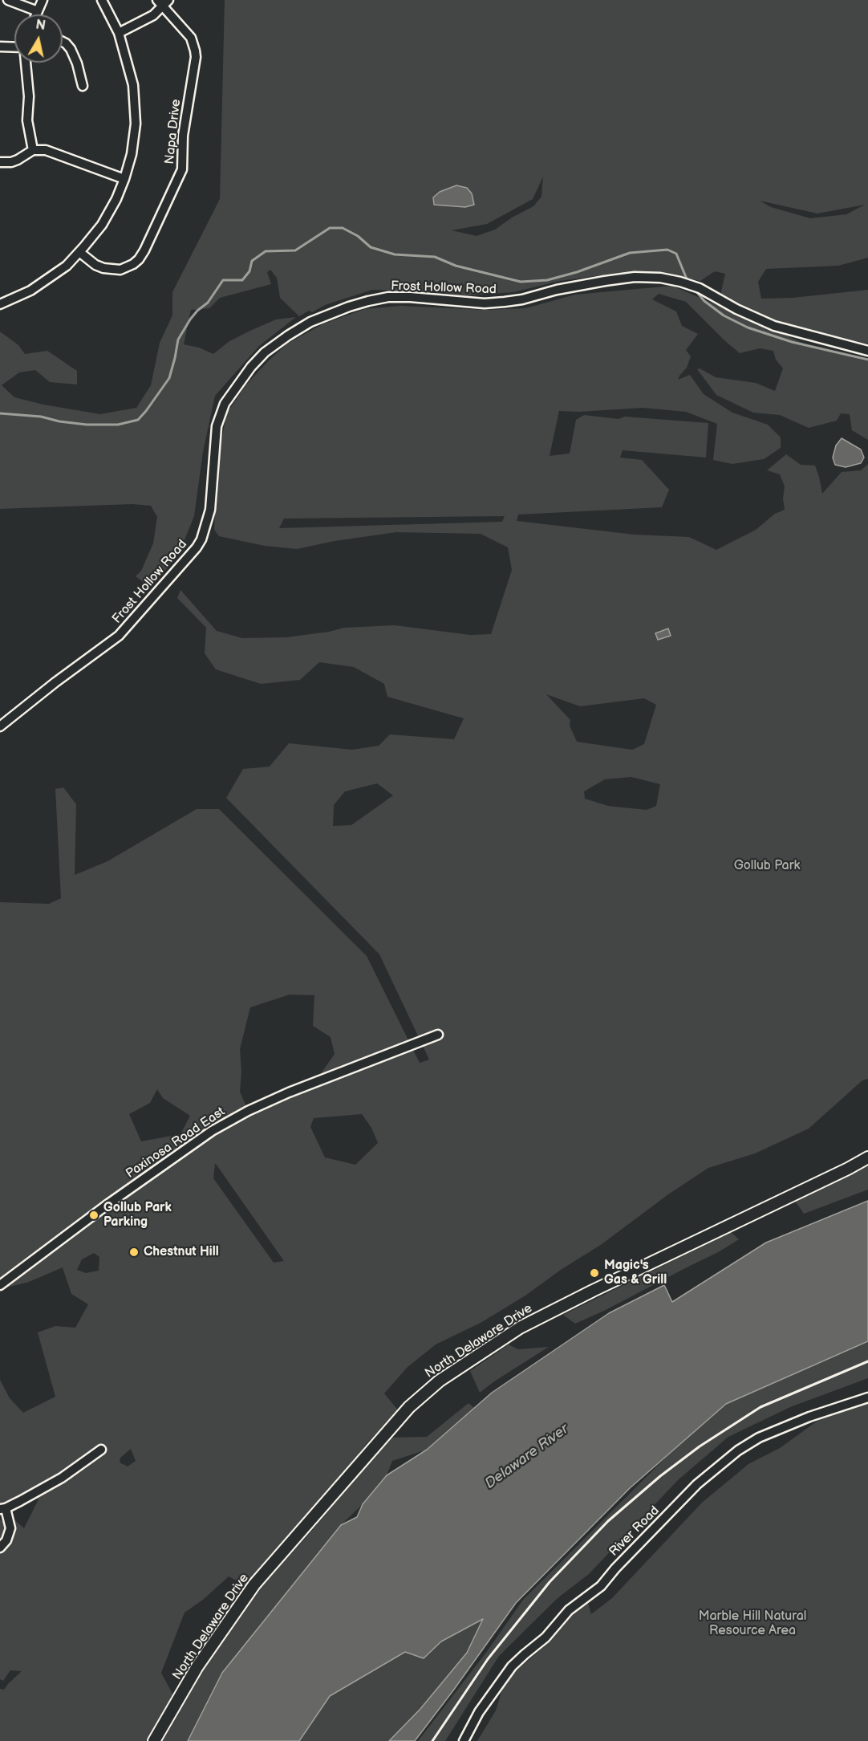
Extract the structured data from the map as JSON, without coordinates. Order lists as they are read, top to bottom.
{
  "streets": {
    "main road": ["North Delaware Drive"],
    "street": [
      "Napa Drive",
      "Frost Hollow Road",
      "Paxinosa Road East",
      "River Road"
    ]
  },
  "water": ["Delaware River"],
  "parks": ["Gollub Park", "Marble Hill Natural Resource Area"],
  "places": ["Gollub Park Parking", "Chestnut Hill", "Magic's Gas & Grill"],
  "north": "top"
}
